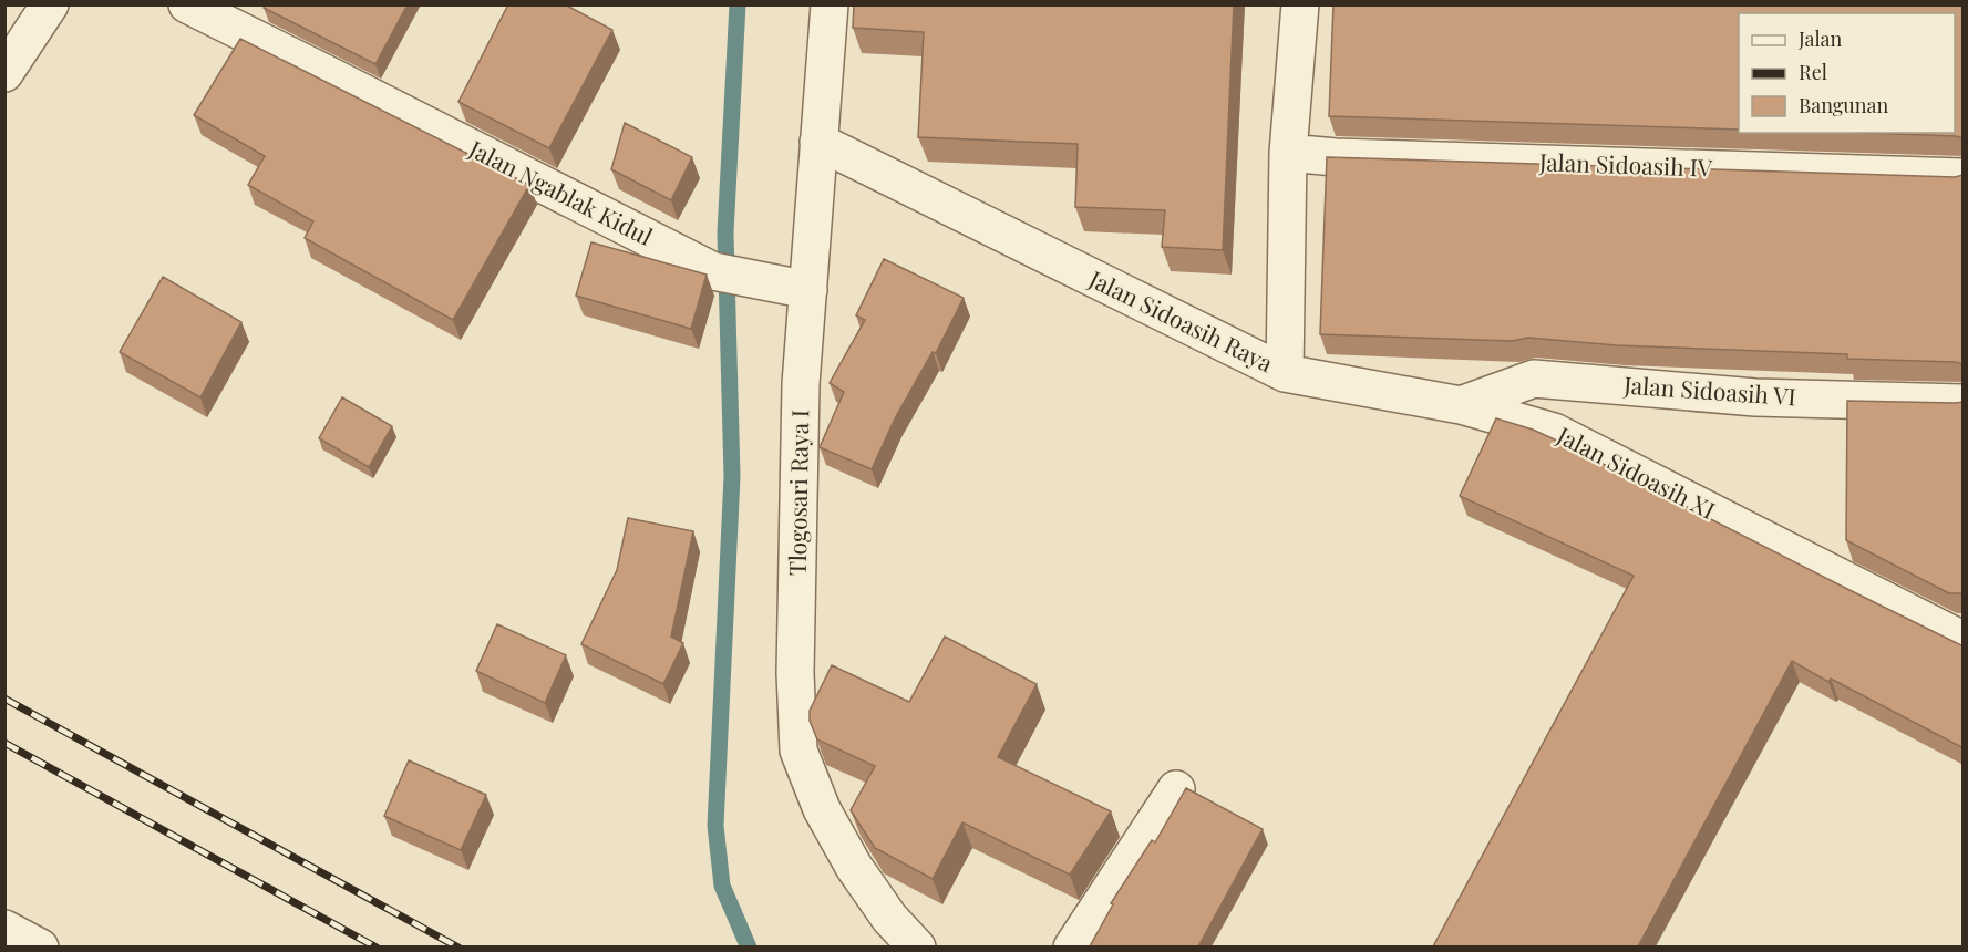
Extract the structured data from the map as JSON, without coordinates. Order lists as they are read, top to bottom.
{
  "streets": {
    "street": [
      "Jalan Sidoasih IV",
      "Jalan Ngablak Kidul",
      "Jalan Sidoasih Raya",
      "Jalan Sidoasih VI",
      "Jalan Sidoasih XI",
      "Tlogosari Raya I"
    ]
  },
  "crossings": [
    ["Jalan Sidoasih IV", "Jalan Sidoasih Raya"],
    ["Jalan Ngablak Kidul", "Tlogosari Raya I"],
    ["Jalan Sidoasih Raya", "Jalan Sidoasih XI"],
    ["Jalan Sidoasih Raya", "Tlogosari Raya I"],
    ["Jalan Sidoasih VI", "Jalan Sidoasih XI"]
  ],
  "legend": ["Jalan", "Rel", "Bangunan"]
}
